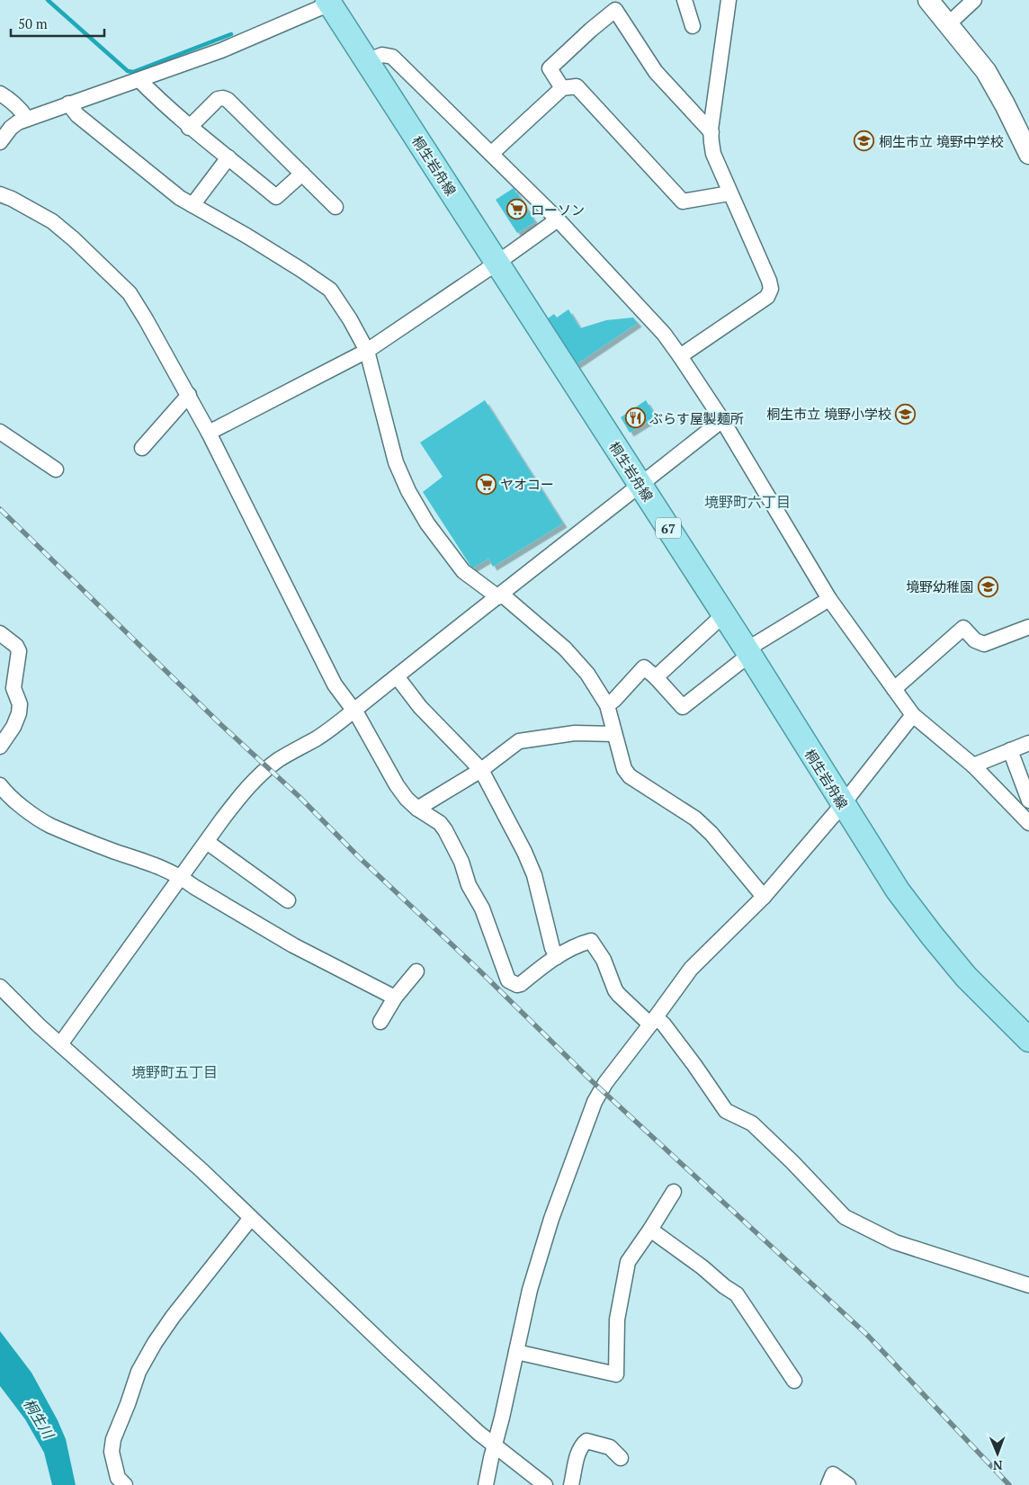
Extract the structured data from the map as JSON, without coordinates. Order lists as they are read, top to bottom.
{
  "streets": {
    "main road": ["桐生岩舟線", "67"]
  },
  "districts": ["境野町六丁目", "境野町五丁目"],
  "water": ["桐生川"],
  "places": {
    "school or university": ["桐生市立 境野中学校", "桐生市立 境野小学校", "境野幼稚園"],
    "supermarket": ["ローソン", "ヤオコー"],
    "restaurant": ["ぶらす屋製麺所"]
  },
  "scale_bar": "50 m",
  "north": "bottom"
}
